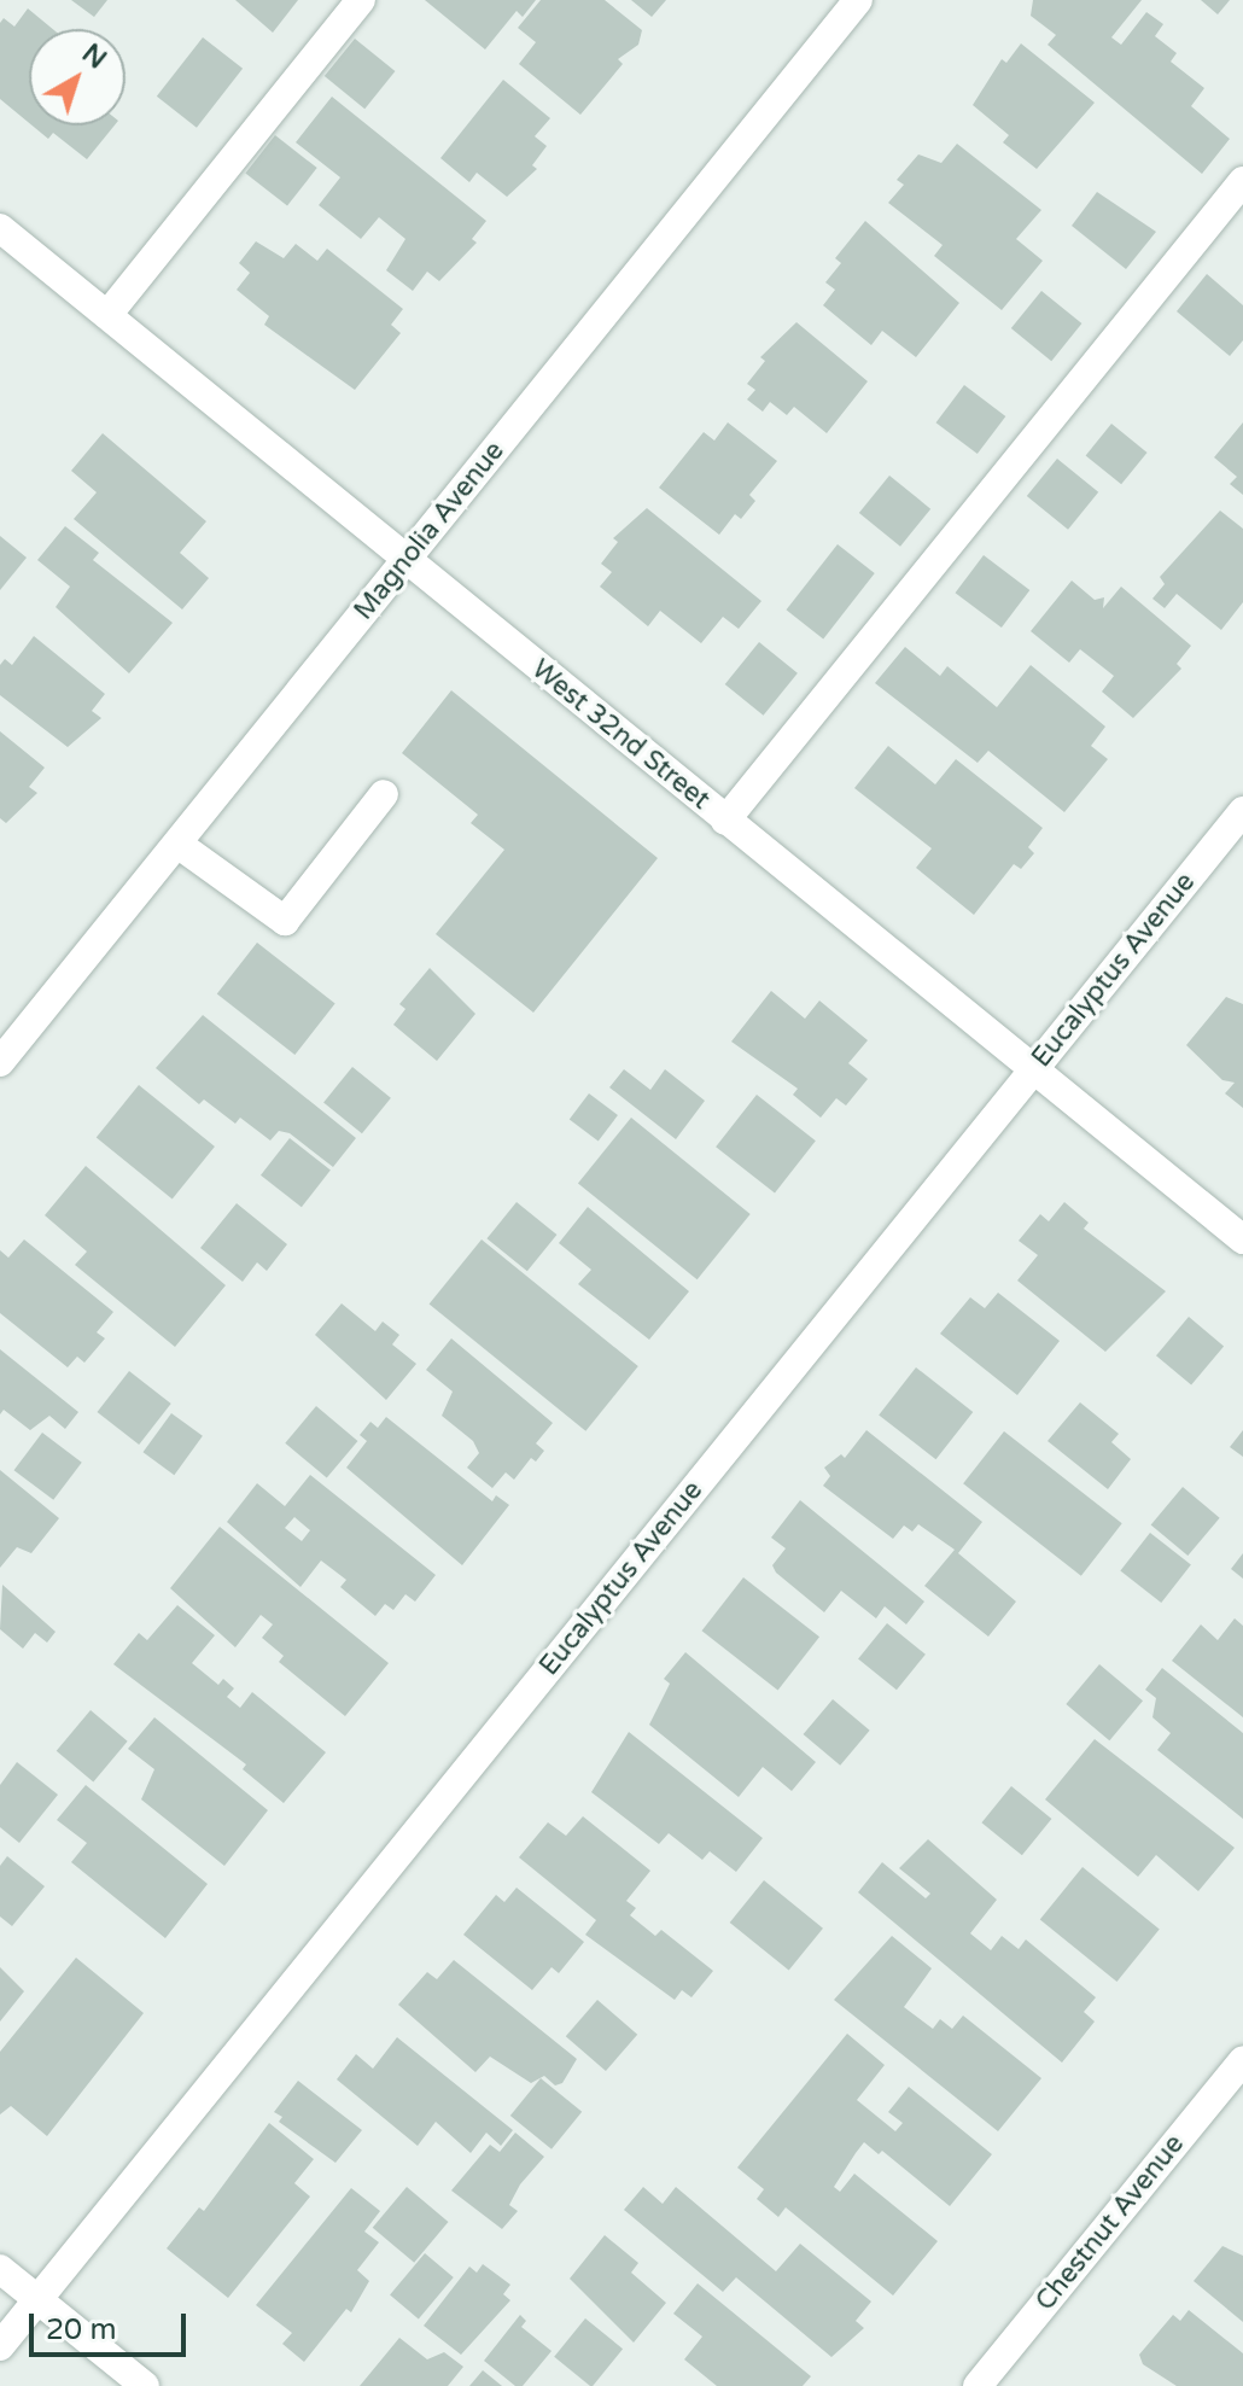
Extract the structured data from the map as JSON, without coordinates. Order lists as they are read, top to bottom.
{
  "streets": {
    "street": [
      "Magnolia Avenue",
      "West 32nd Street",
      "Eucalyptus Avenue",
      "Chestnut Avenue"
    ]
  },
  "crossings": [
    ["Magnolia Avenue", "West 32nd Street"],
    ["West 32nd Street", "Eucalyptus Avenue"]
  ],
  "scale_bar": "20 m",
  "north": "top right"
}
